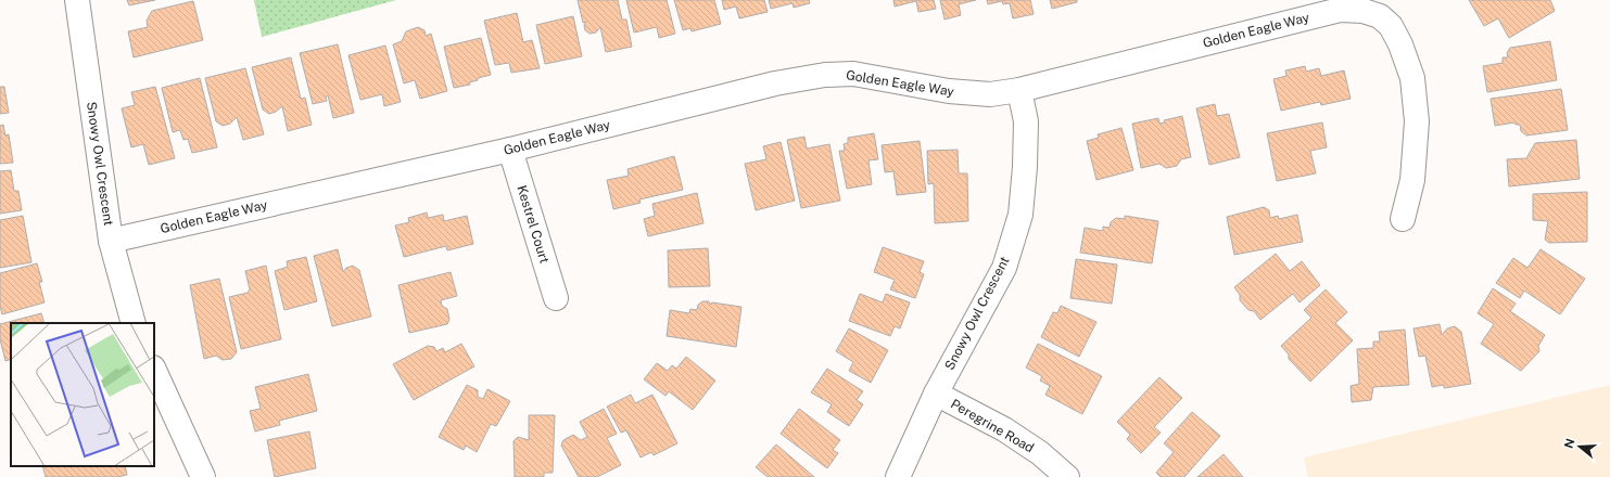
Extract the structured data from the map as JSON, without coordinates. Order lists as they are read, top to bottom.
{
  "streets": {
    "street": [
      "Golden Eagle Way",
      "Snowy Owl Crescent",
      "Kestrel Court",
      "Peregrine Road"
    ]
  },
  "crossings": [
    ["Golden Eagle Way", "Snowy Owl Crescent"],
    ["Golden Eagle Way", "Kestrel Court"],
    ["Snowy Owl Crescent", "Peregrine Road"]
  ],
  "north": "left"
}
